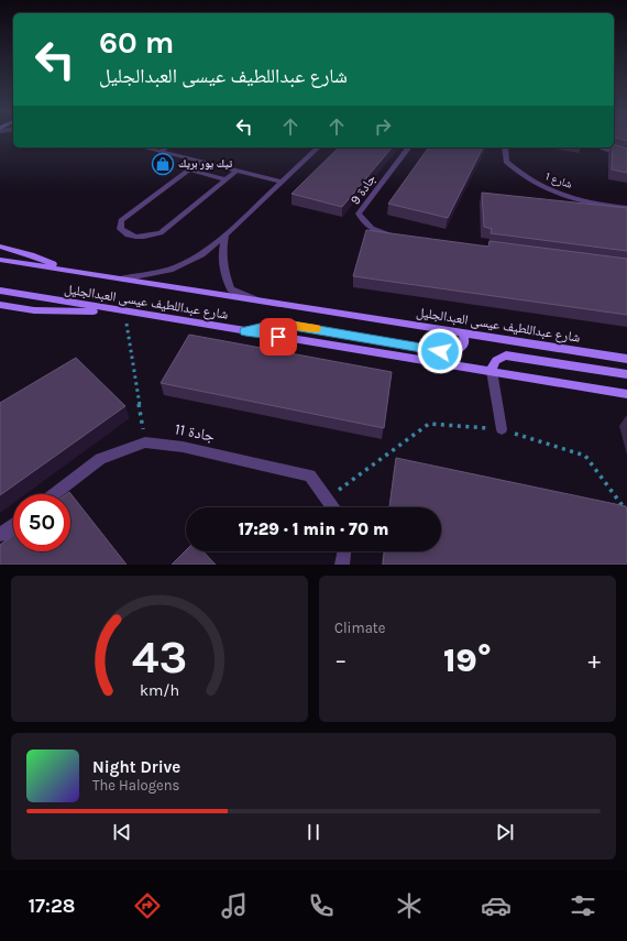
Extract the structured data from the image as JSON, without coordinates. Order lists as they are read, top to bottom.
{
  "streets": {
    "main road": ["شارع عبداللطيف عيسى العبدالجليل"],
    "street": ["شارع 1", "جادة 9", "جادة 11"]
  },
  "places": {
    "shop": ["تيك يور بريك"]
  },
  "page": {
    "turn": ["60 m", "شارع عبداللطيف عيسى العبدالجليل"],
    "limit": "50",
    "trip": "17:29 · 1 min · 70 m",
    "tile": "Climate",
    "heat": ["−", "19°", "+"],
    "song": ["Night Drive", "The Halogens"],
    "tabs": "17:28",
    "gauge": ["43", "km/h"]
  }
}
